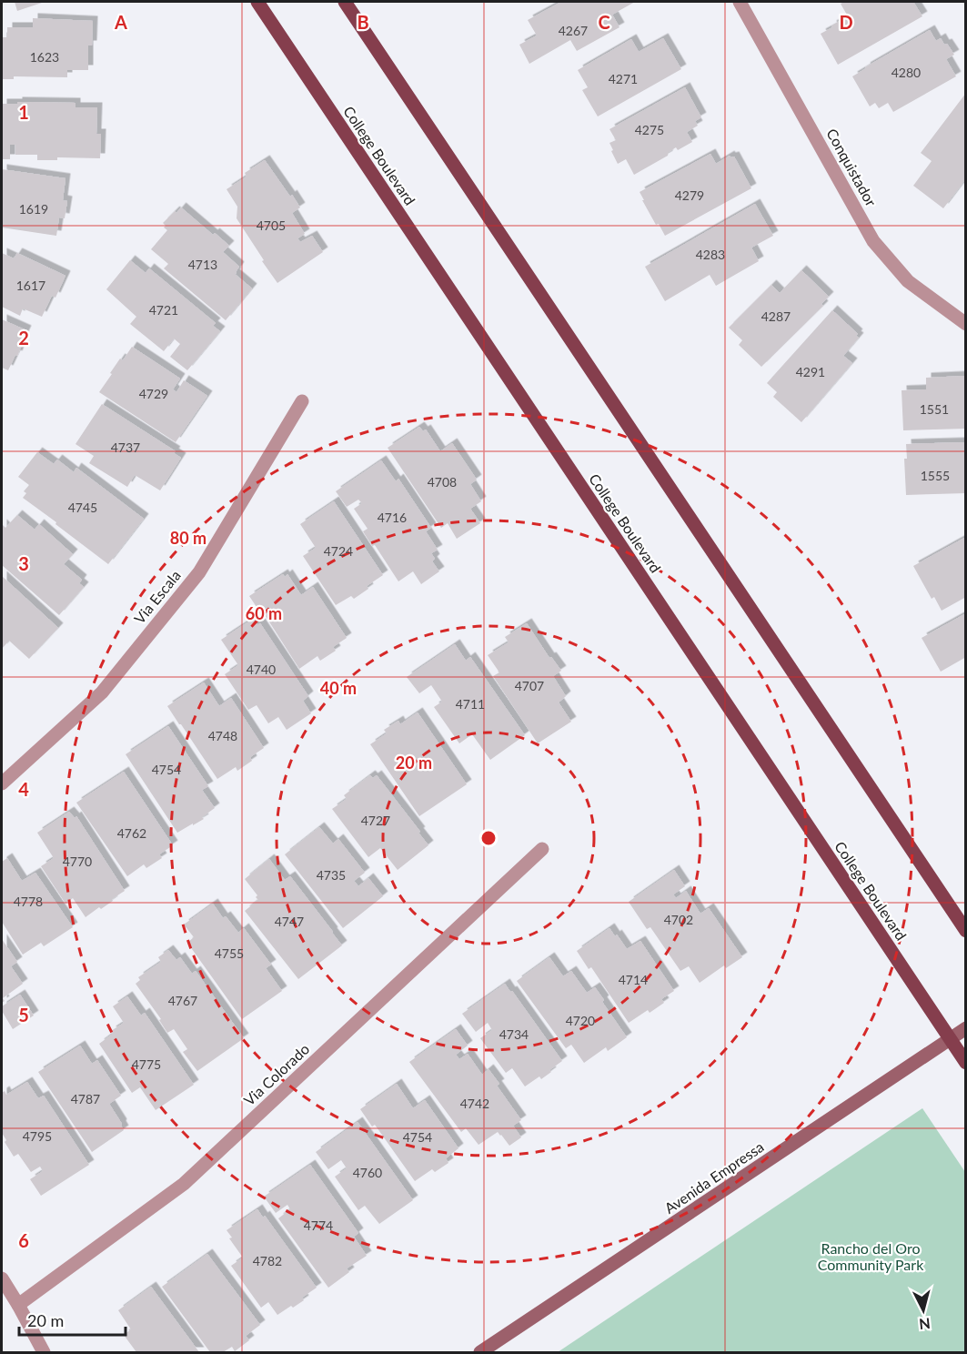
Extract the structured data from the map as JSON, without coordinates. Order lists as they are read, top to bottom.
{
  "streets": {
    "main road": ["College Boulevard"],
    "street": [
      "Conquistador",
      "Via Escala",
      "Via Colorado",
      "Avenida Empressa"
    ]
  },
  "crossings": [
    ["College Boulevard", "Avenida Empressa"]
  ],
  "parks": ["Rancho del Oro Community Park"],
  "house_numbers": [
    "4267",
    "1623",
    "4280",
    "4271",
    "4275",
    "4279",
    "1619",
    "4705",
    "4283",
    "4713",
    "1617",
    "4721",
    "4287",
    "4291",
    "4729",
    "1551",
    "4737",
    "1555",
    "4708",
    "4745",
    "4716",
    "4724",
    "4740",
    "4707",
    "4711",
    "4748",
    "4754",
    "4727",
    "4762",
    "4770",
    "4735",
    "4778",
    "4702",
    "4747",
    "4755",
    "4714",
    "4767",
    "4720",
    "4734",
    "4775",
    "4787",
    "4742",
    "4795",
    "4754",
    "4760",
    "4774",
    "4782"
  ],
  "scale_bar": "20 m",
  "north": "bottom",
  "grid": {
    "columns": [
      "A",
      "B",
      "C",
      "D"
    ],
    "rows": [
      "1",
      "2",
      "3",
      "4",
      "5",
      "6"
    ]
  },
  "rings": [
    "80 m",
    "60 m",
    "40 m",
    "20 m"
  ]
}
